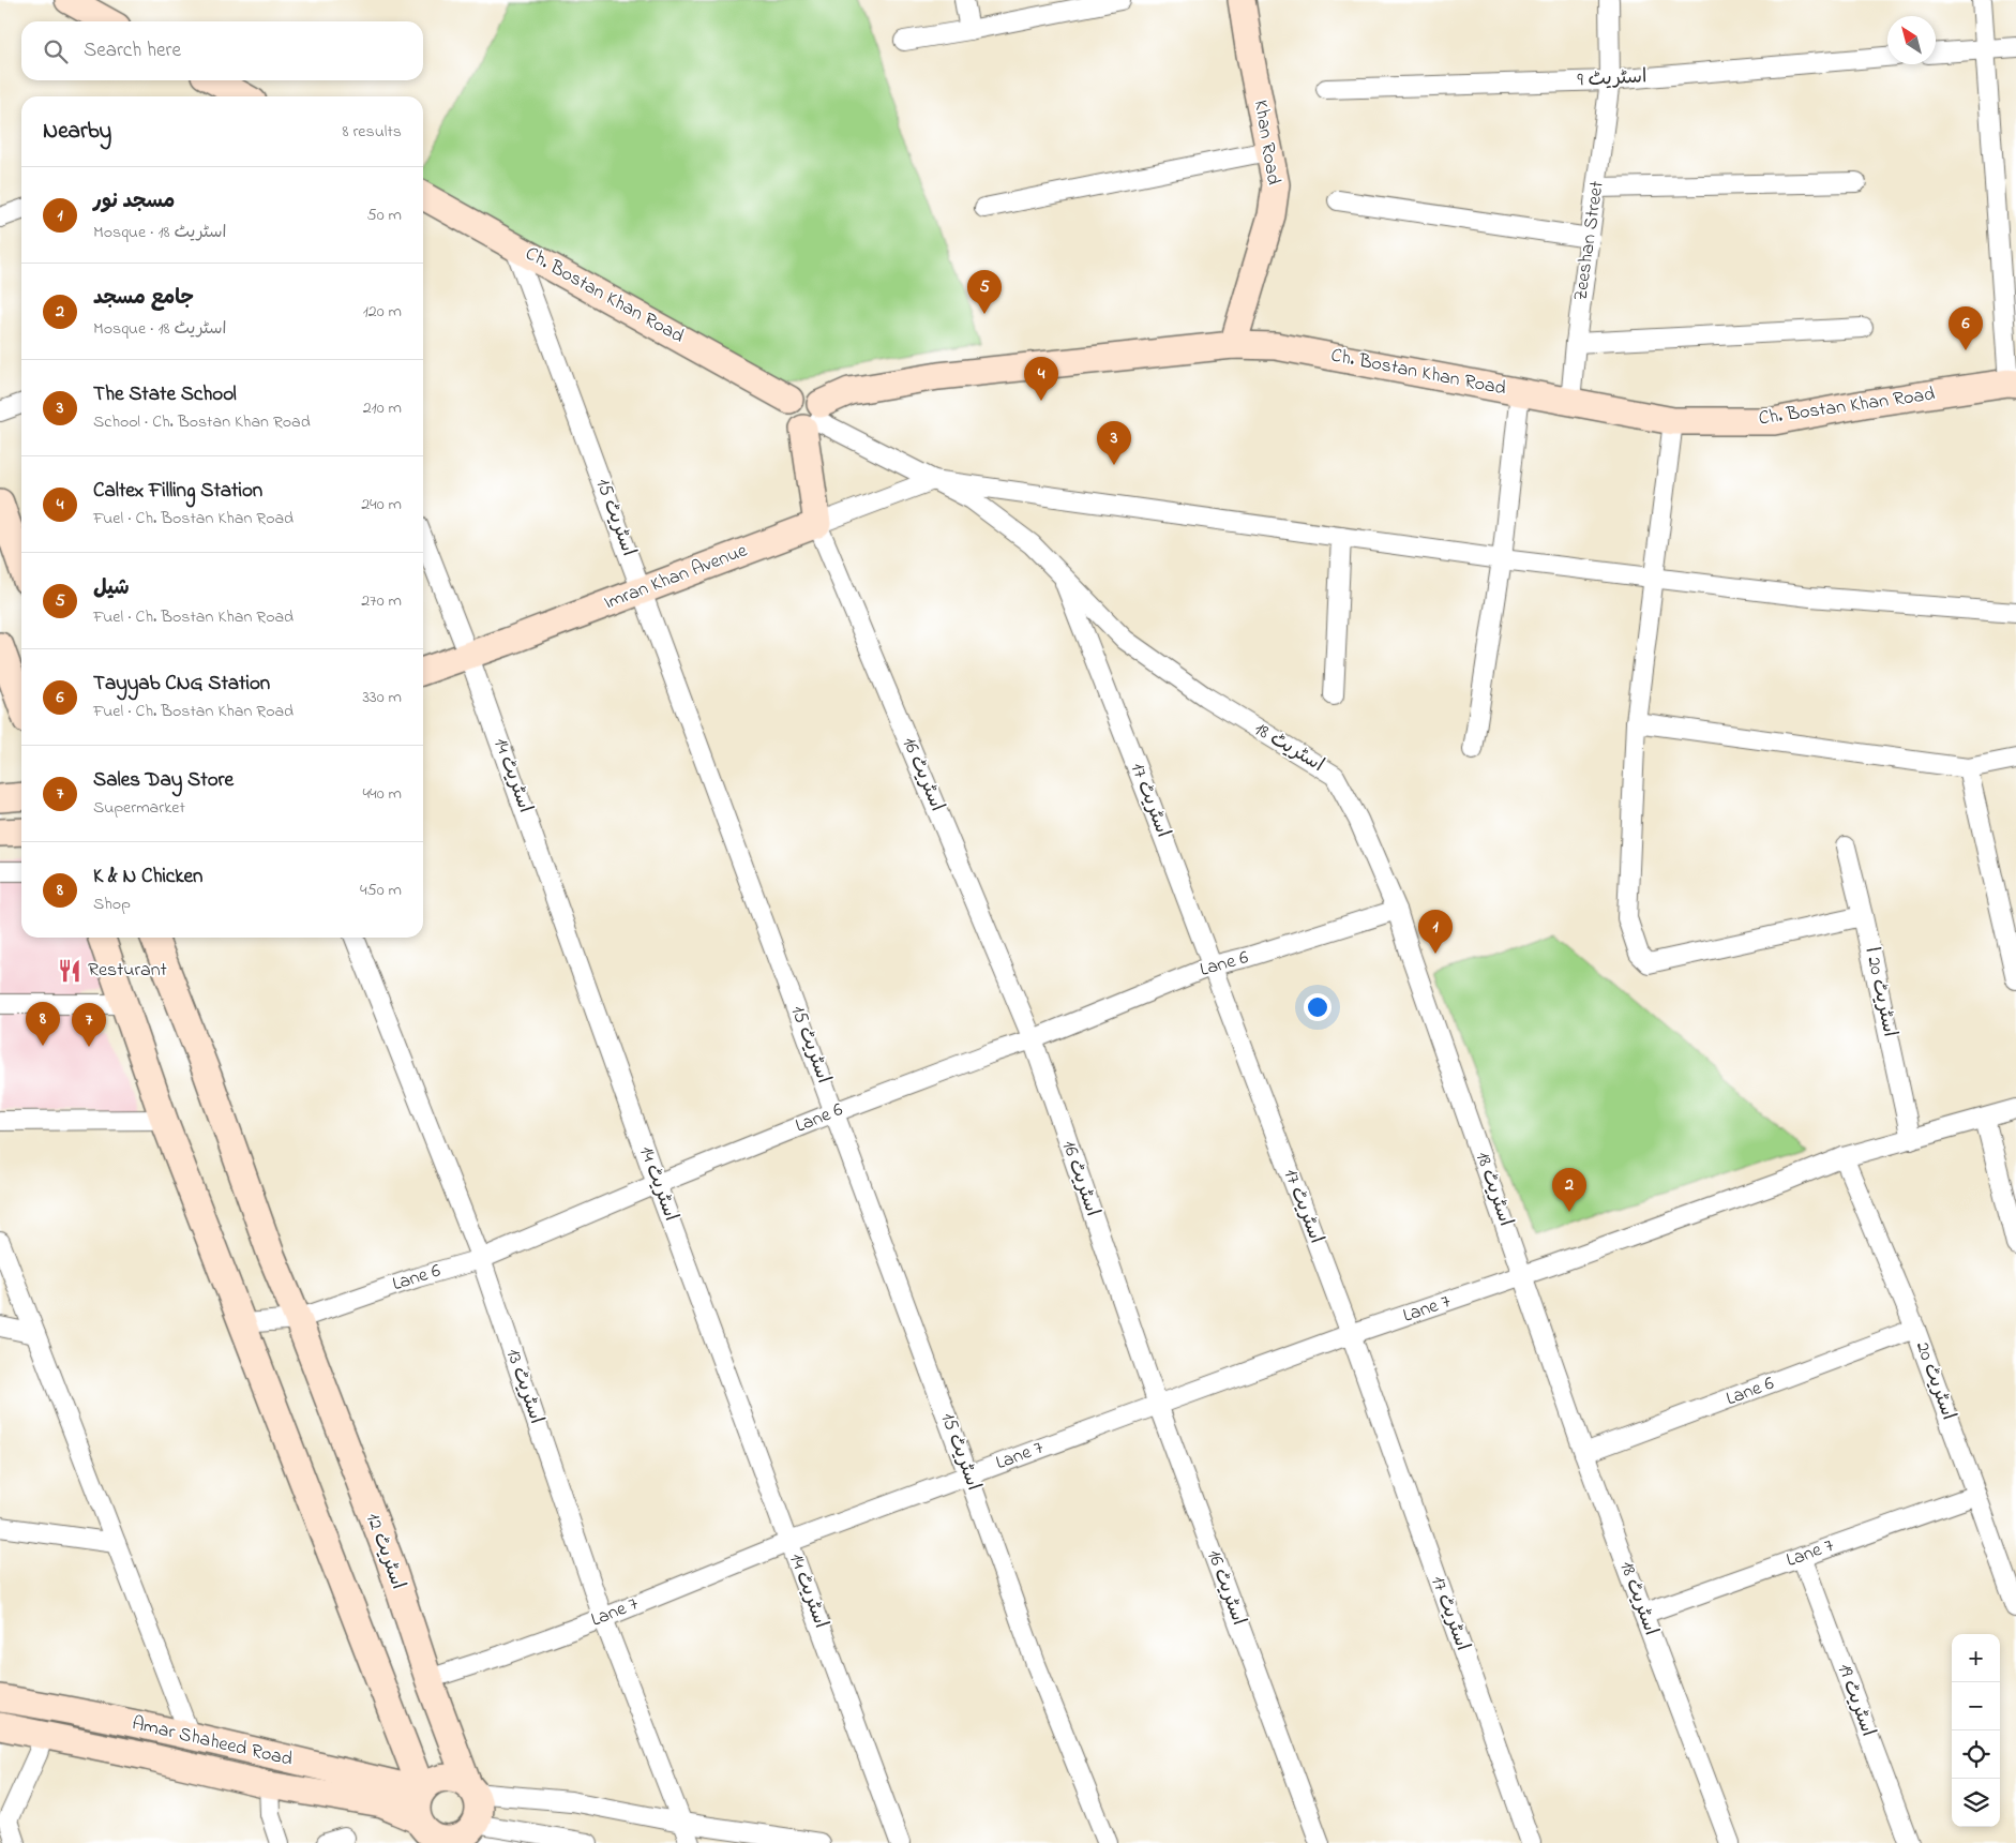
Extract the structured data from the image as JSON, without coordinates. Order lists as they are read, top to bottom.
{
  "streets": {
    "main road": [
      "Khan Road",
      "Ch. Bostan Khan Road",
      "Imran Khan Avenue",
      "اسٹریٹ 12",
      "Amar Shaheed Road"
    ],
    "street": [
      "اسٹریٹ 9",
      "Zeeshan Street",
      "اسٹریٹ 15",
      "اسٹریٹ 18",
      "اسٹریٹ 16",
      "اسٹریٹ 14",
      "اسٹریٹ 17",
      "Lane 6",
      "اسٹریٹ 20 ا",
      "Lane 7",
      "اسٹریٹ 20",
      "اسٹریٹ 13",
      "اسٹریٹ 19"
    ]
  },
  "crossings": [
    ["اسٹریٹ 9", "Zeeshan Street"],
    ["Khan Road", "Ch. Bostan Khan Road"],
    ["Zeeshan Street", "Ch. Bostan Khan Road"],
    ["Ch. Bostan Khan Road", "اسٹریٹ 15"],
    ["Ch. Bostan Khan Road", "اسٹریٹ 18"],
    ["اسٹریٹ 15", "Imran Khan Avenue"],
    ["اسٹریٹ 15", "Lane 6"],
    ["اسٹریٹ 15", "Lane 7"],
    ["Imran Khan Avenue", "اسٹریٹ 18"],
    ["Imran Khan Avenue", "اسٹریٹ 16"],
    ["Imran Khan Avenue", "اسٹریٹ 14"],
    ["اسٹریٹ 18", "اسٹریٹ 17"],
    ["اسٹریٹ 18", "Lane 6"],
    ["اسٹریٹ 18", "Lane 7"],
    ["اسٹریٹ 16", "Lane 6"],
    ["اسٹریٹ 16", "Lane 7"],
    ["اسٹریٹ 14", "Lane 6"],
    ["اسٹریٹ 14", "Lane 7"],
    ["اسٹریٹ 17", "Lane 6"],
    ["اسٹریٹ 17", "Lane 7"],
    ["Lane 6", "اسٹریٹ 20"],
    ["Lane 6", "اسٹریٹ 13"],
    ["Lane 6", "اسٹریٹ 12"],
    ["اسٹریٹ 20 ا", "Lane 7"],
    ["Lane 7", "اسٹریٹ 20"],
    ["Lane 7", "اسٹریٹ 13"],
    ["Lane 7", "اسٹریٹ 12"],
    ["Lane 7", "اسٹریٹ 19"],
    ["اسٹریٹ 12", "Amar Shaheed Road"]
  ],
  "places": {
    "restaurant": ["Resturant"]
  },
  "north": "top left",
  "page": {
    "search": "Search here",
    "heading": ["Nearby", "8 results"],
    "list": [
      {
        "mark": "1",
        "name": "مسجد نور",
        "note": "Mosque · اسٹریٹ 18",
        "value": "50 m"
      },
      {
        "mark": "2",
        "name": "جامع مسجد",
        "note": "Mosque · اسٹریٹ 18",
        "value": "120 m"
      },
      {
        "mark": "3",
        "name": "The State School",
        "note": "School · Ch. Bostan Khan Road",
        "value": "210 m"
      },
      {
        "mark": "4",
        "name": "Caltex Filling Station",
        "note": "Fuel · Ch. Bostan Khan Road",
        "value": "240 m"
      },
      {
        "mark": "5",
        "name": "شیل",
        "note": "Fuel · Ch. Bostan Khan Road",
        "value": "270 m"
      },
      {
        "mark": "6",
        "name": "Tayyab CNG Station",
        "note": "Fuel · Ch. Bostan Khan Road",
        "value": "330 m"
      },
      {
        "mark": "7",
        "name": "Sales Day Store",
        "note": "Supermarket",
        "value": "440 m"
      },
      {
        "mark": "8",
        "name": "K & N Chicken",
        "note": "Shop",
        "value": "450 m"
      }
    ],
    "pins": [
      "5",
      "6",
      "4",
      "3",
      "1",
      "8",
      "7",
      "2"
    ],
    "map_buttons": ["+", "−"]
  }
}
